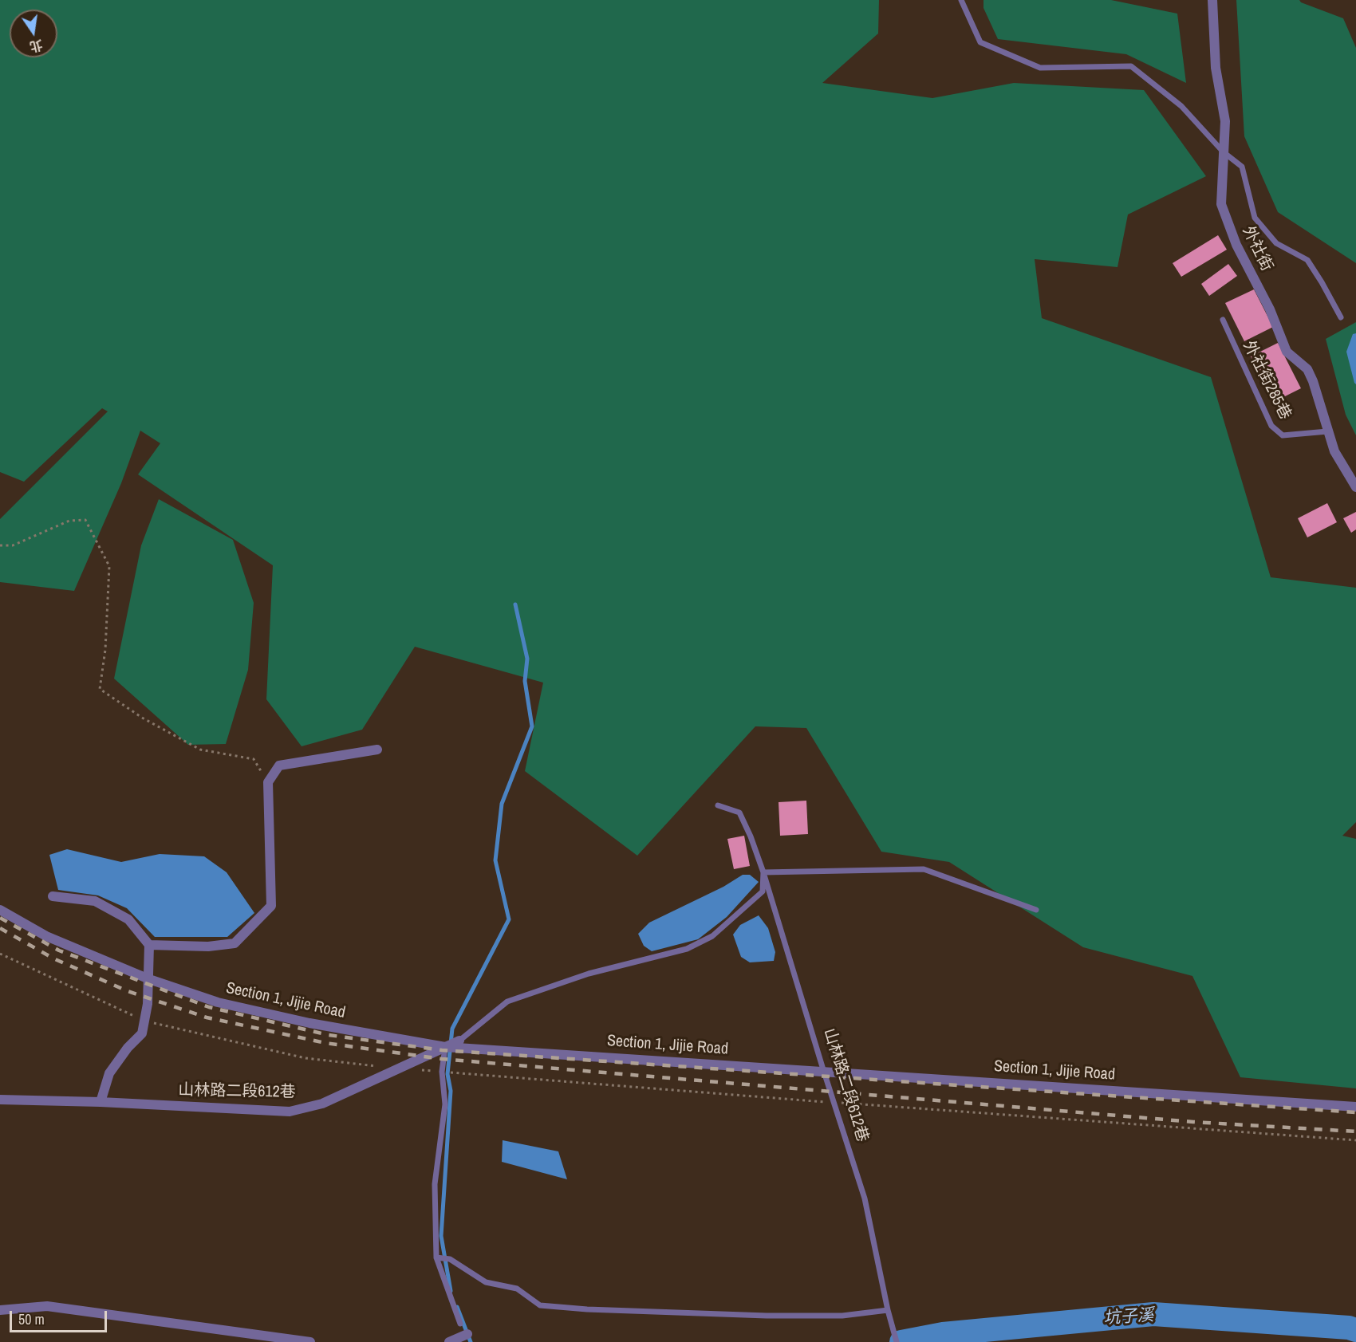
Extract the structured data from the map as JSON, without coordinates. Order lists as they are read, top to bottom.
{
  "streets": {
    "street": ["外社街", "Section 1, Jijie Road", "山林路二段612巷"],
    "lane": ["外社街285巷"]
  },
  "crossings": [
    ["外社街", "外社街285巷"],
    ["Section 1, Jijie Road", "山林路二段612巷"]
  ],
  "water": ["坑子溪"],
  "scale_bar": "50 m",
  "north": "bottom"
}
